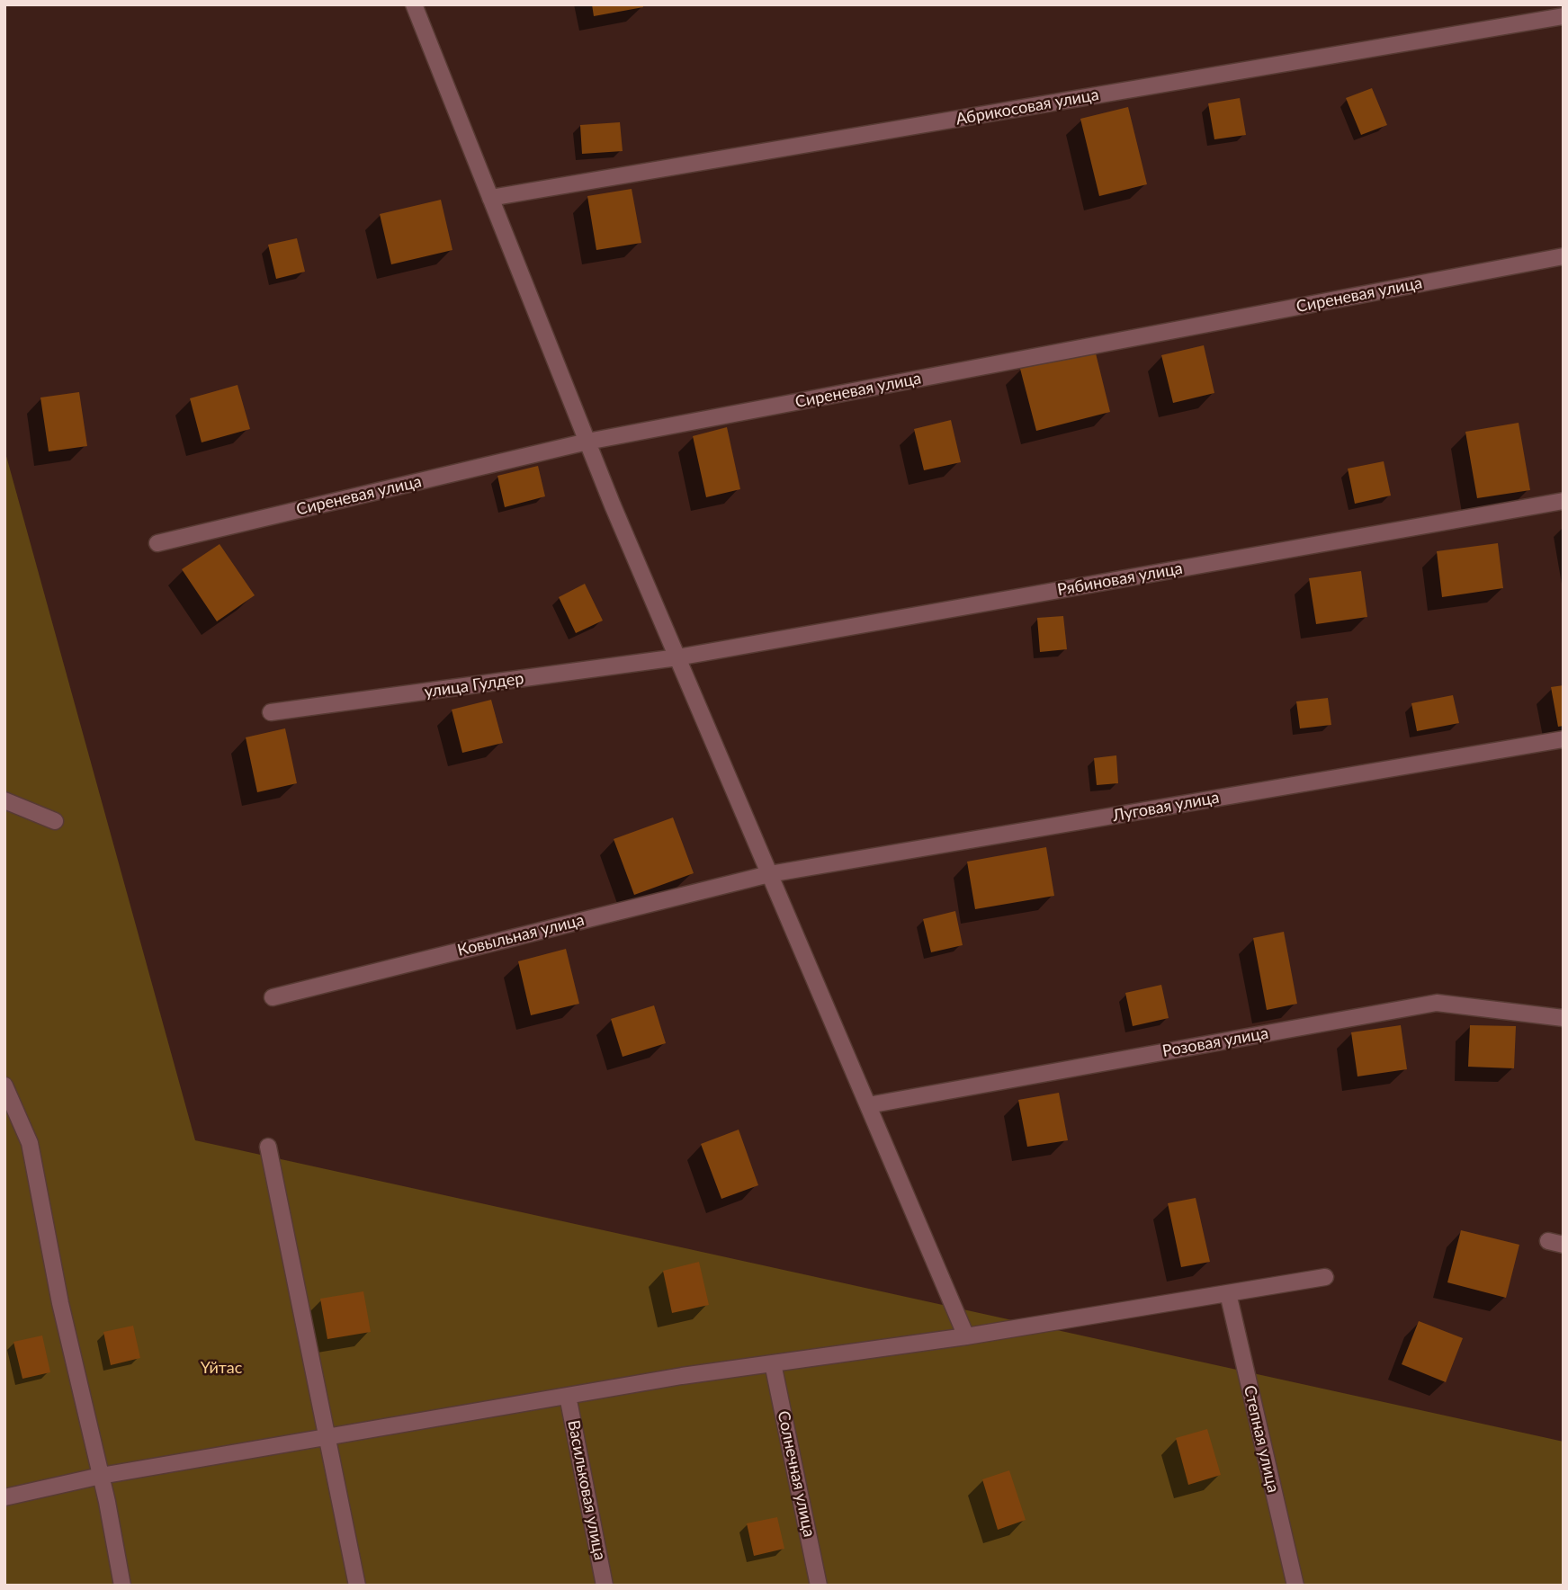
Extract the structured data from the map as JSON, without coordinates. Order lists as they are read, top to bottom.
{
  "streets": {
    "street": [
      "Абрикосовая улица",
      "Сиреневая улица",
      "Рябиновая улица",
      "улица Гулдер",
      "Луговая улица",
      "Ковыльная улица",
      "Розовая улица",
      "Степная улица",
      "Солнечная улица",
      "Васильковая улица"
    ]
  },
  "crossings": [
    ["Рябиновая улица", "улица Гулдер"],
    ["Луговая улица", "Ковыльная улица"]
  ],
  "parks": ["Үйтас"]
}
